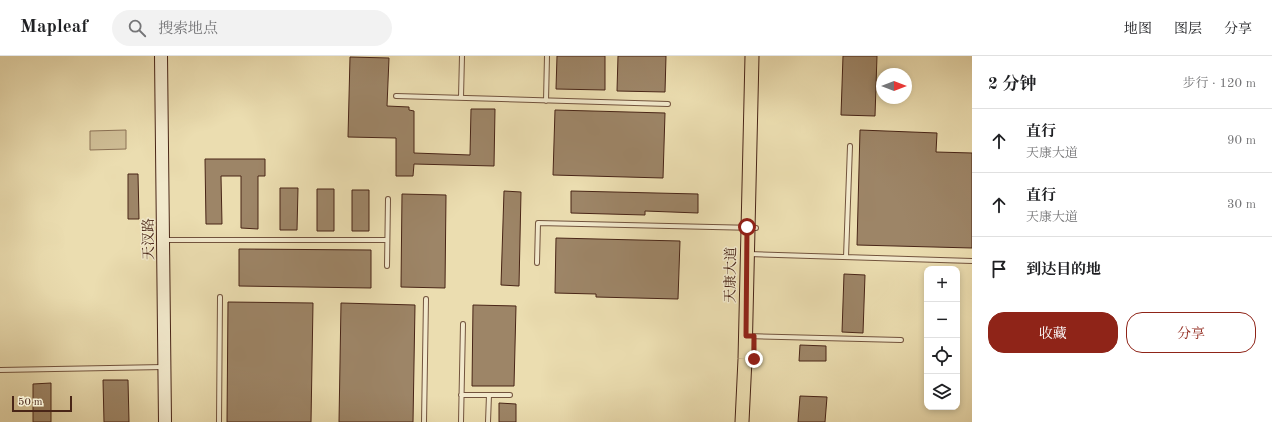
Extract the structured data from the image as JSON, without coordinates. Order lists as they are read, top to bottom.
{
  "streets": {
    "main road": ["天康大道"],
    "street": ["天汊路"]
  },
  "scale_bar": "50 m",
  "north": "right",
  "page": {
    "header": "Mapleaf",
    "search": "搜索地点",
    "nav": ["地图", "图层", "分享"],
    "heading": ["2 分钟", "步行 · 120 m"],
    "list": [
      ["直行", "天康大道", "90 m"],
      ["直行", "天康大道", "30 m"],
      "到达目的地"
    ],
    "map_buttons": ["+", "−"],
    "buttons": ["收藏", "分享"],
    "scale": "50 m"
  }
}
